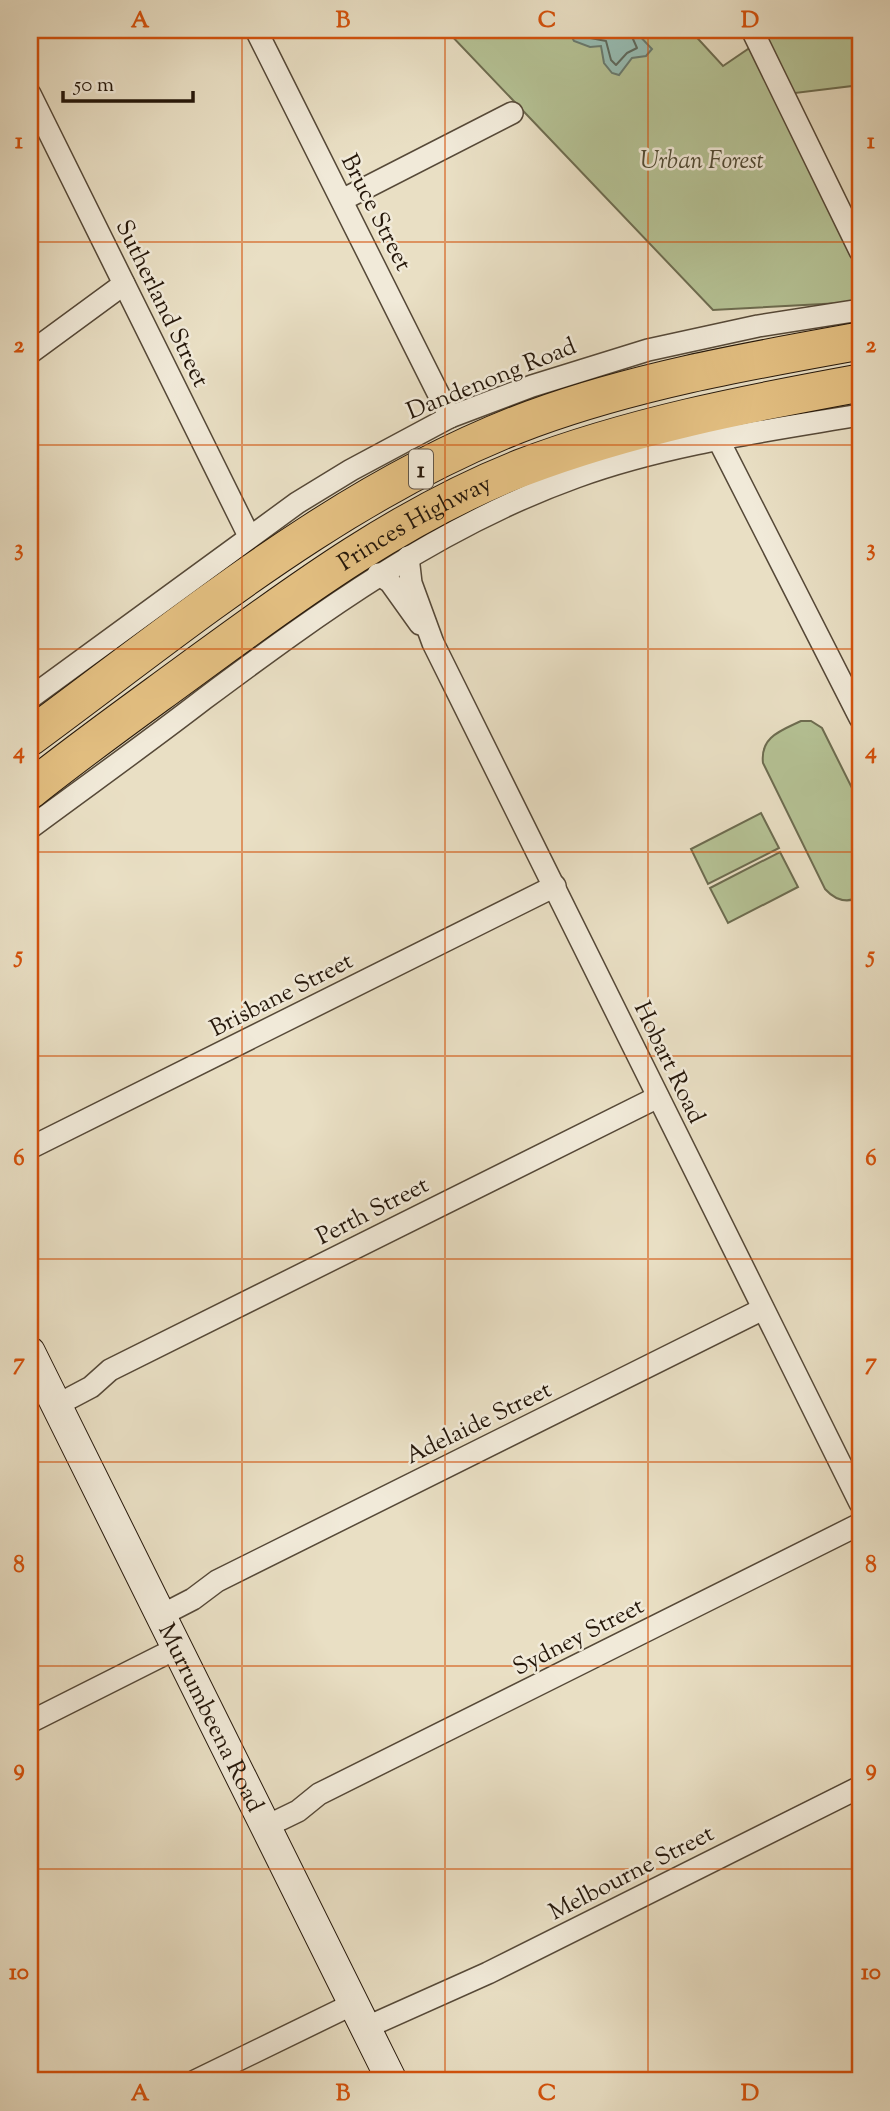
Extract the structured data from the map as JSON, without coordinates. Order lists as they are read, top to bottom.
{
  "streets": {
    "highway": ["1", "Princes Highway"],
    "main road": ["Murrumbeena Road"],
    "street": [
      "Bruce Street",
      "Sutherland Street",
      "Dandenong Road",
      "Brisbane Street",
      "Hobart Road",
      "Perth Street",
      "Adelaide Street",
      "Sydney Street",
      "Melbourne Street"
    ]
  },
  "crossings": [
    ["Bruce Street", "Dandenong Road"],
    ["Sutherland Street", "Dandenong Road"],
    ["Dandenong Road", "Princes Highway"],
    ["Brisbane Street", "Hobart Road"],
    ["Hobart Road", "Perth Street"],
    ["Hobart Road", "Adelaide Street"],
    ["Perth Street", "Murrumbeena Road"],
    ["Adelaide Street", "Murrumbeena Road"],
    ["Sydney Street", "Murrumbeena Road"],
    ["Murrumbeena Road", "Melbourne Street"]
  ],
  "parks": ["Urban Forest"],
  "scale_bar": "50 m",
  "grid": {
    "columns": [
      "A",
      "B",
      "C",
      "D"
    ],
    "rows": [
      "1",
      "2",
      "3",
      "4",
      "5",
      "6",
      "7",
      "8",
      "9",
      "10"
    ]
  }
}
